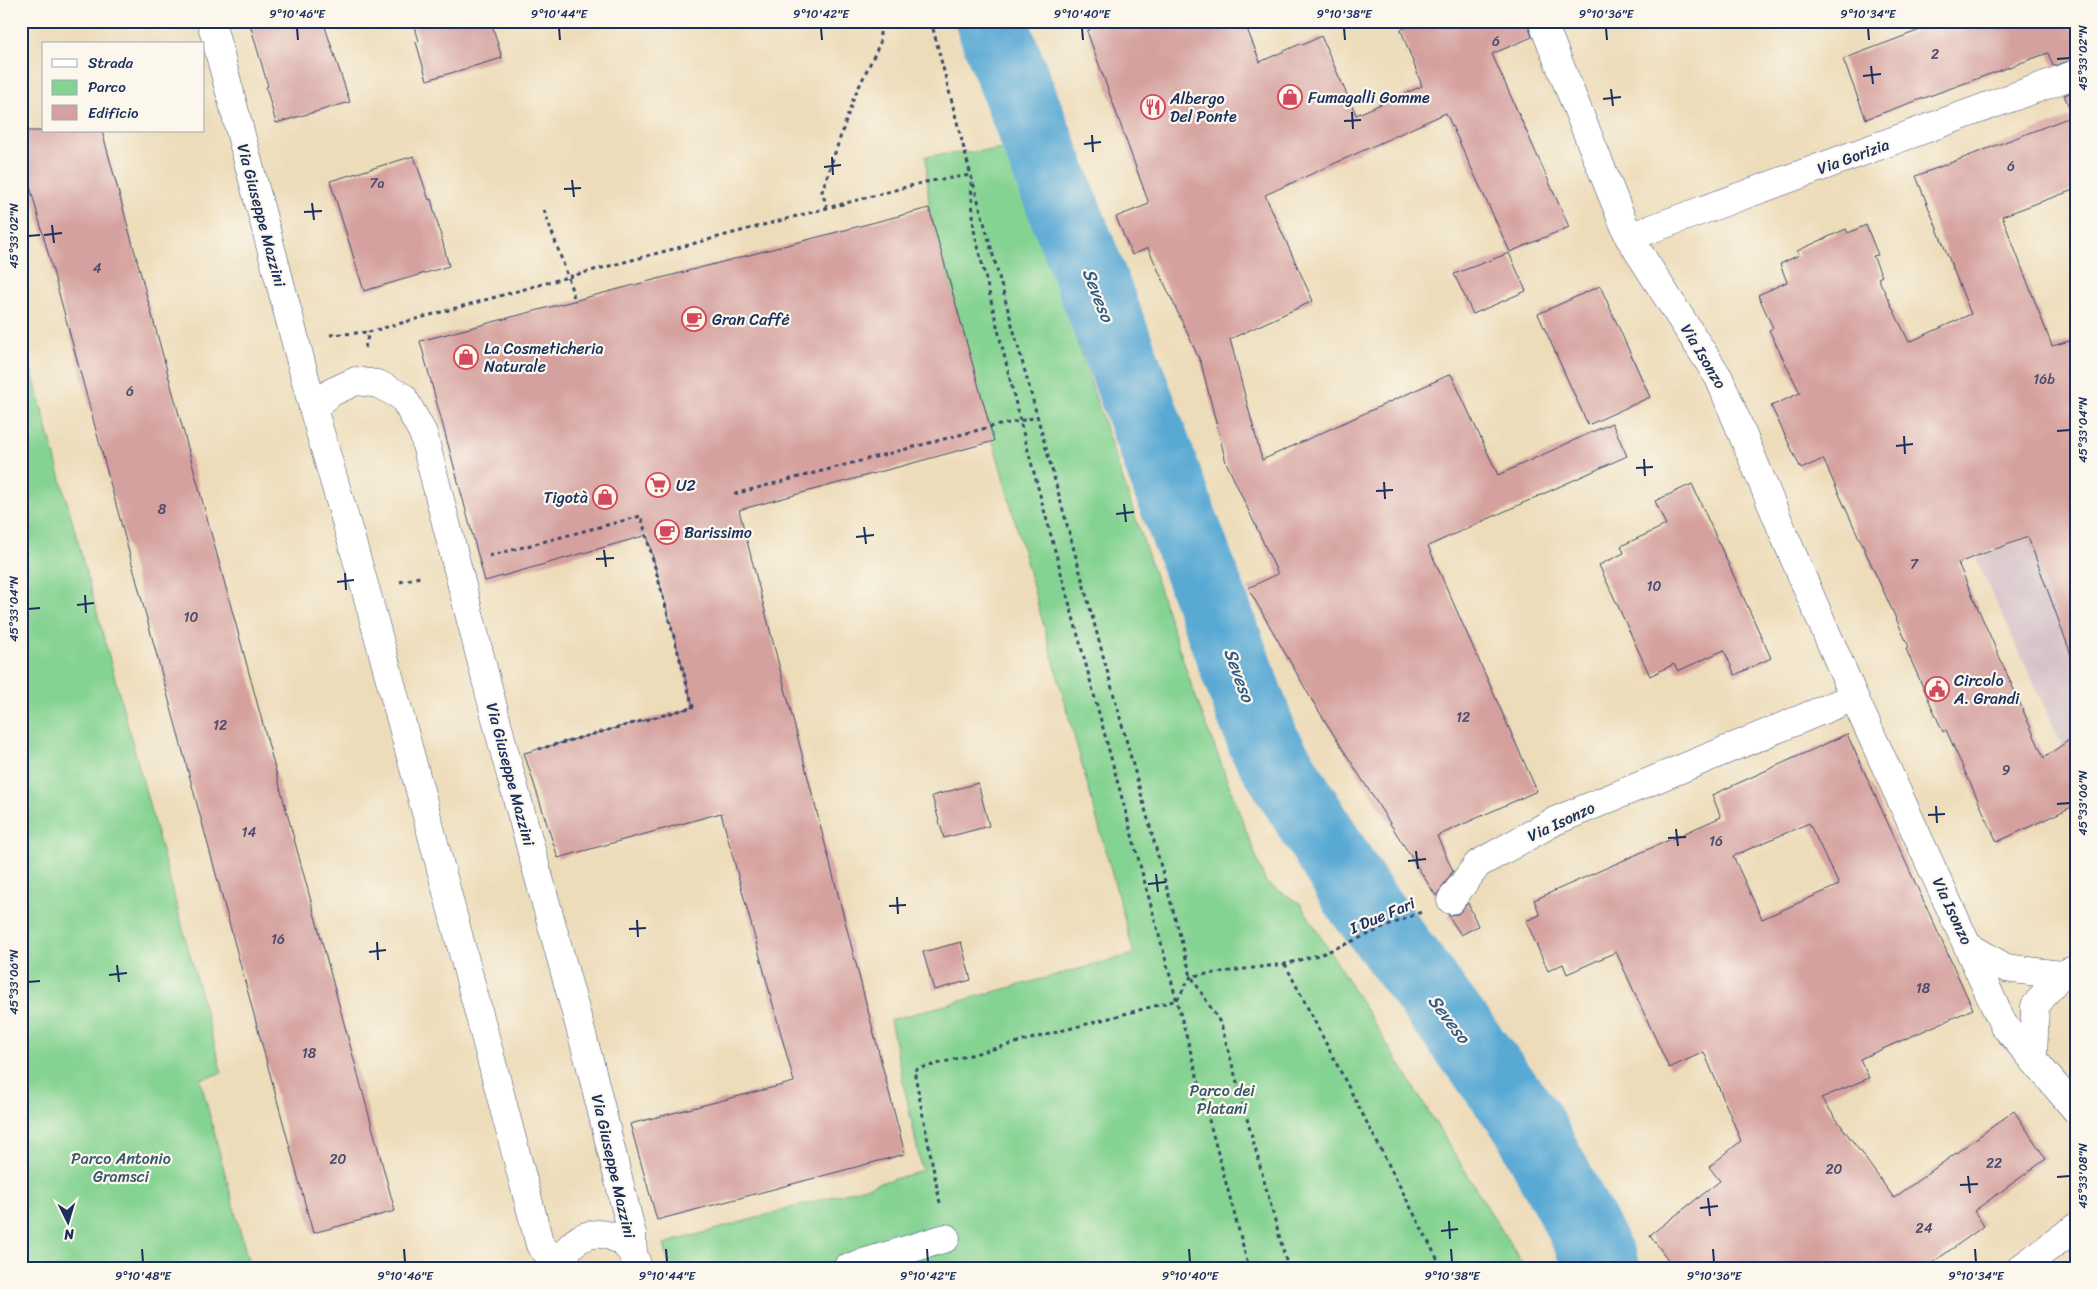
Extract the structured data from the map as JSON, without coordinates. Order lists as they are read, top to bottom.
{
  "streets": {
    "street": ["Via Gorizia", "Via Giuseppe Mazzini", "Via Isonzo"],
    "path": ["I Due Fari"]
  },
  "crossings": [
    ["Via Gorizia", "Via Isonzo"],
    ["Via Isonzo", "I Due Fari"]
  ],
  "water": ["Seveso"],
  "parks": ["Parco dei Platani", "Parco Antonio Gramsci"],
  "places": {
    "shop": ["Fumagalli Gomme", "La Cosmeticheria Naturale", "Tigotà"],
    "restaurant": ["Albergo Del Ponte"],
    "cafe": ["Gran Caffė", "Barissimo"],
    "supermarket": ["U2"],
    "public building": ["Circolo A. Grandi"]
  },
  "house_numbers": [
    "6",
    "2",
    "6",
    "7a",
    "4",
    "16b",
    "6",
    "8",
    "7",
    "10",
    "10",
    "12",
    "12",
    "9",
    "14",
    "16",
    "16",
    "18",
    "18",
    "20",
    "22",
    "20",
    "24"
  ],
  "legend": ["Strada", "Parco", "Edificio"],
  "north": "bottom",
  "coordinates": [
    "9°10'46\"E",
    "9°10'44\"E",
    "9°10'42\"E",
    "9°10'40\"E",
    "9°10'38\"E",
    "9°10'36\"E",
    "9°10'34\"E",
    "45°33'02\"N",
    "45°33'04\"N",
    "45°33'06\"N",
    "45°33'08\"N",
    "9°10'48\"E"
  ]
}
